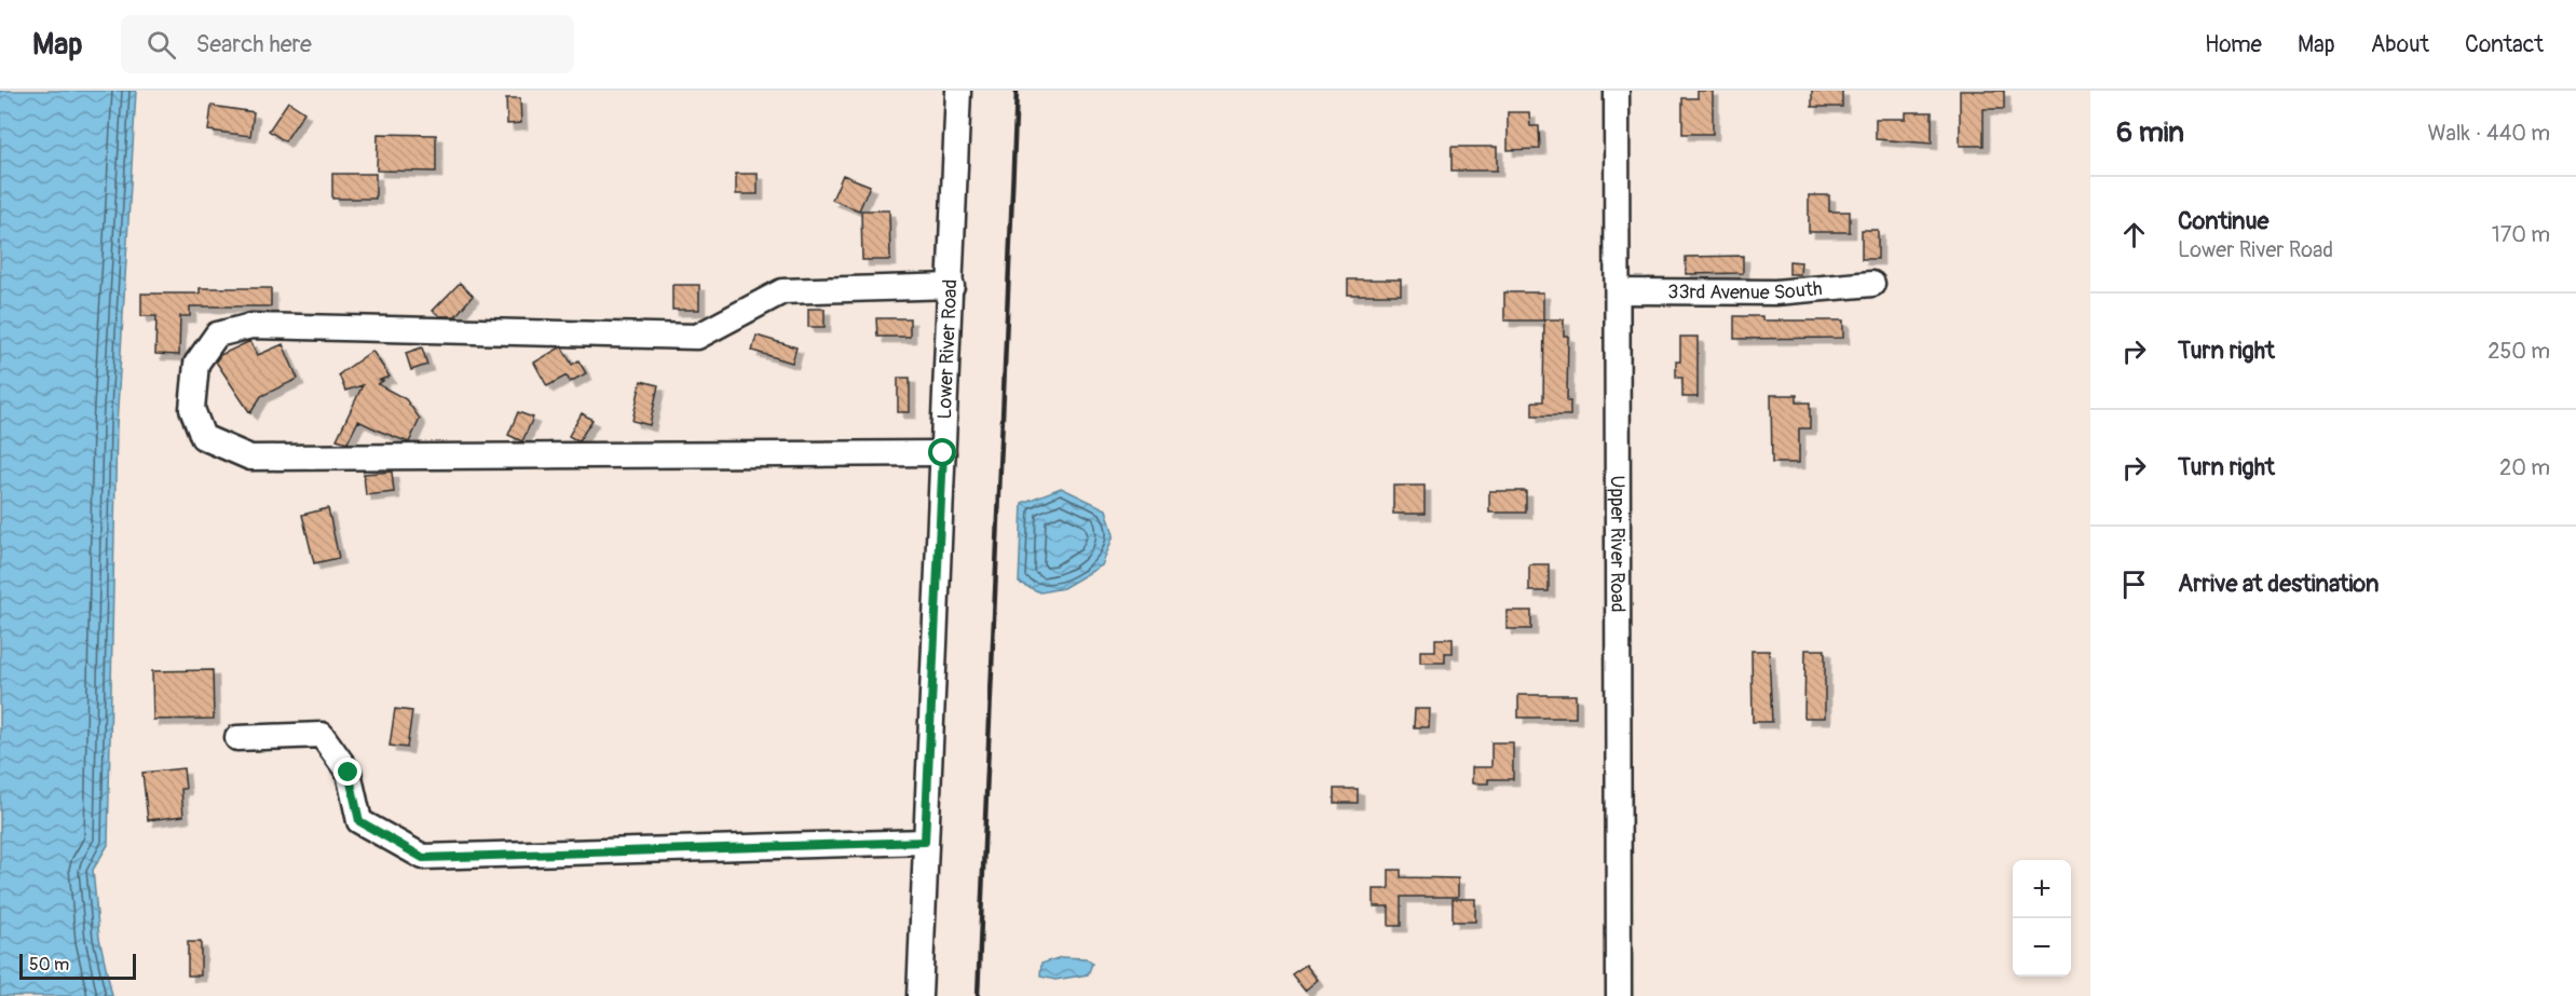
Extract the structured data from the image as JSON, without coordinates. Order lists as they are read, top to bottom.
{
  "streets": {
    "street": ["33rd Avenue South", "Lower River Road", "Upper River Road"]
  },
  "crossings": [
    ["33rd Avenue South", "Upper River Road"]
  ],
  "scale_bar": "50 m",
  "page": {
    "header": "Map",
    "search": "Search here",
    "nav": [
      "Home",
      "Map",
      "About",
      "Contact"
    ],
    "heading": ["6 min", "Walk · 440 m"],
    "list": [
      ["Continue", "Lower River Road", "170 m"],
      ["Turn right", "250 m"],
      ["Turn right", "20 m"],
      "Arrive at destination"
    ],
    "map_buttons": ["+", "−"],
    "scale": "50 m"
  }
}
